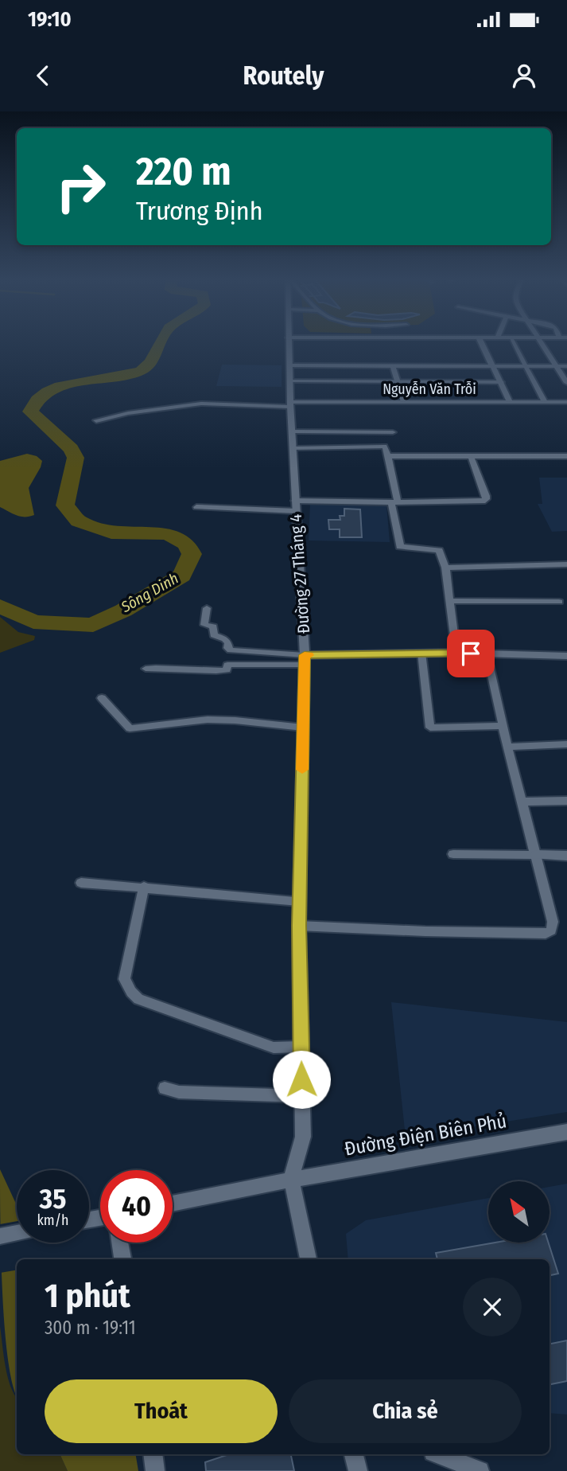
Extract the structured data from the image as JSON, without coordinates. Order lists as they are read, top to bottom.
{
  "streets": {
    "street": ["Nguyễn Văn Trỗi", "Đường 27 Tháng 4", "Đường Điện Biên Phủ"]
  },
  "crossings": [
    ["Nguyễn Văn Trỗi", "Đường 27 Tháng 4"],
    ["Đường 27 Tháng 4", "Đường Điện Biên Phủ"]
  ],
  "water": ["Sông Dinh"],
  "north": "top left",
  "page": {
    "status": "19:10",
    "header": "Routely",
    "turn": ["220 m", "Trương Định"],
    "speed": "35 km/h",
    "limit": "40",
    "heading": ["1 phút", "300 m · 19:11"],
    "buttons": ["Thoát", "Chia sẻ"]
  }
}
